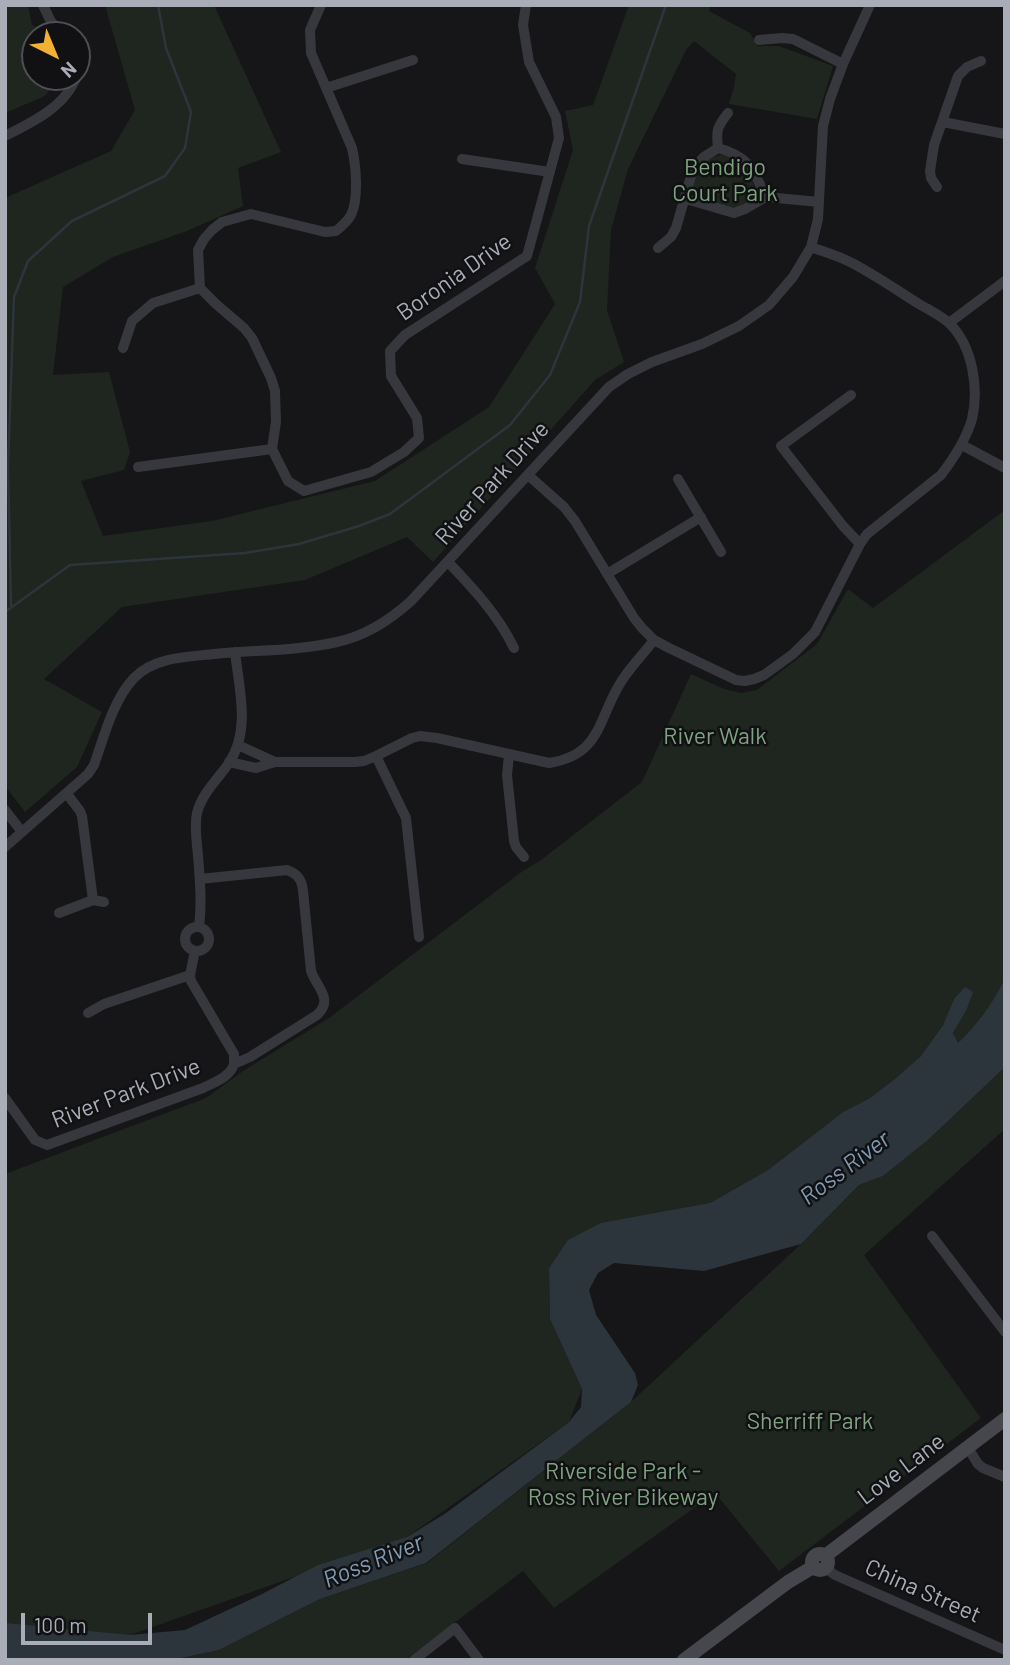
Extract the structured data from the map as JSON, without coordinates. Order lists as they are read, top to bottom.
{
  "streets": {
    "street": [
      "Boronia Drive",
      "River Park Drive",
      "Love Lane",
      "China Street"
    ]
  },
  "crossings": [
    ["Love Lane", "China Street"]
  ],
  "water": ["Ross River"],
  "parks": [
    "Bendigo Court Park",
    "River Walk",
    "Sherriff Park",
    "Riverside Park - Ross River Bikeway"
  ],
  "scale_bar": "100 m",
  "north": "bottom right"
}
